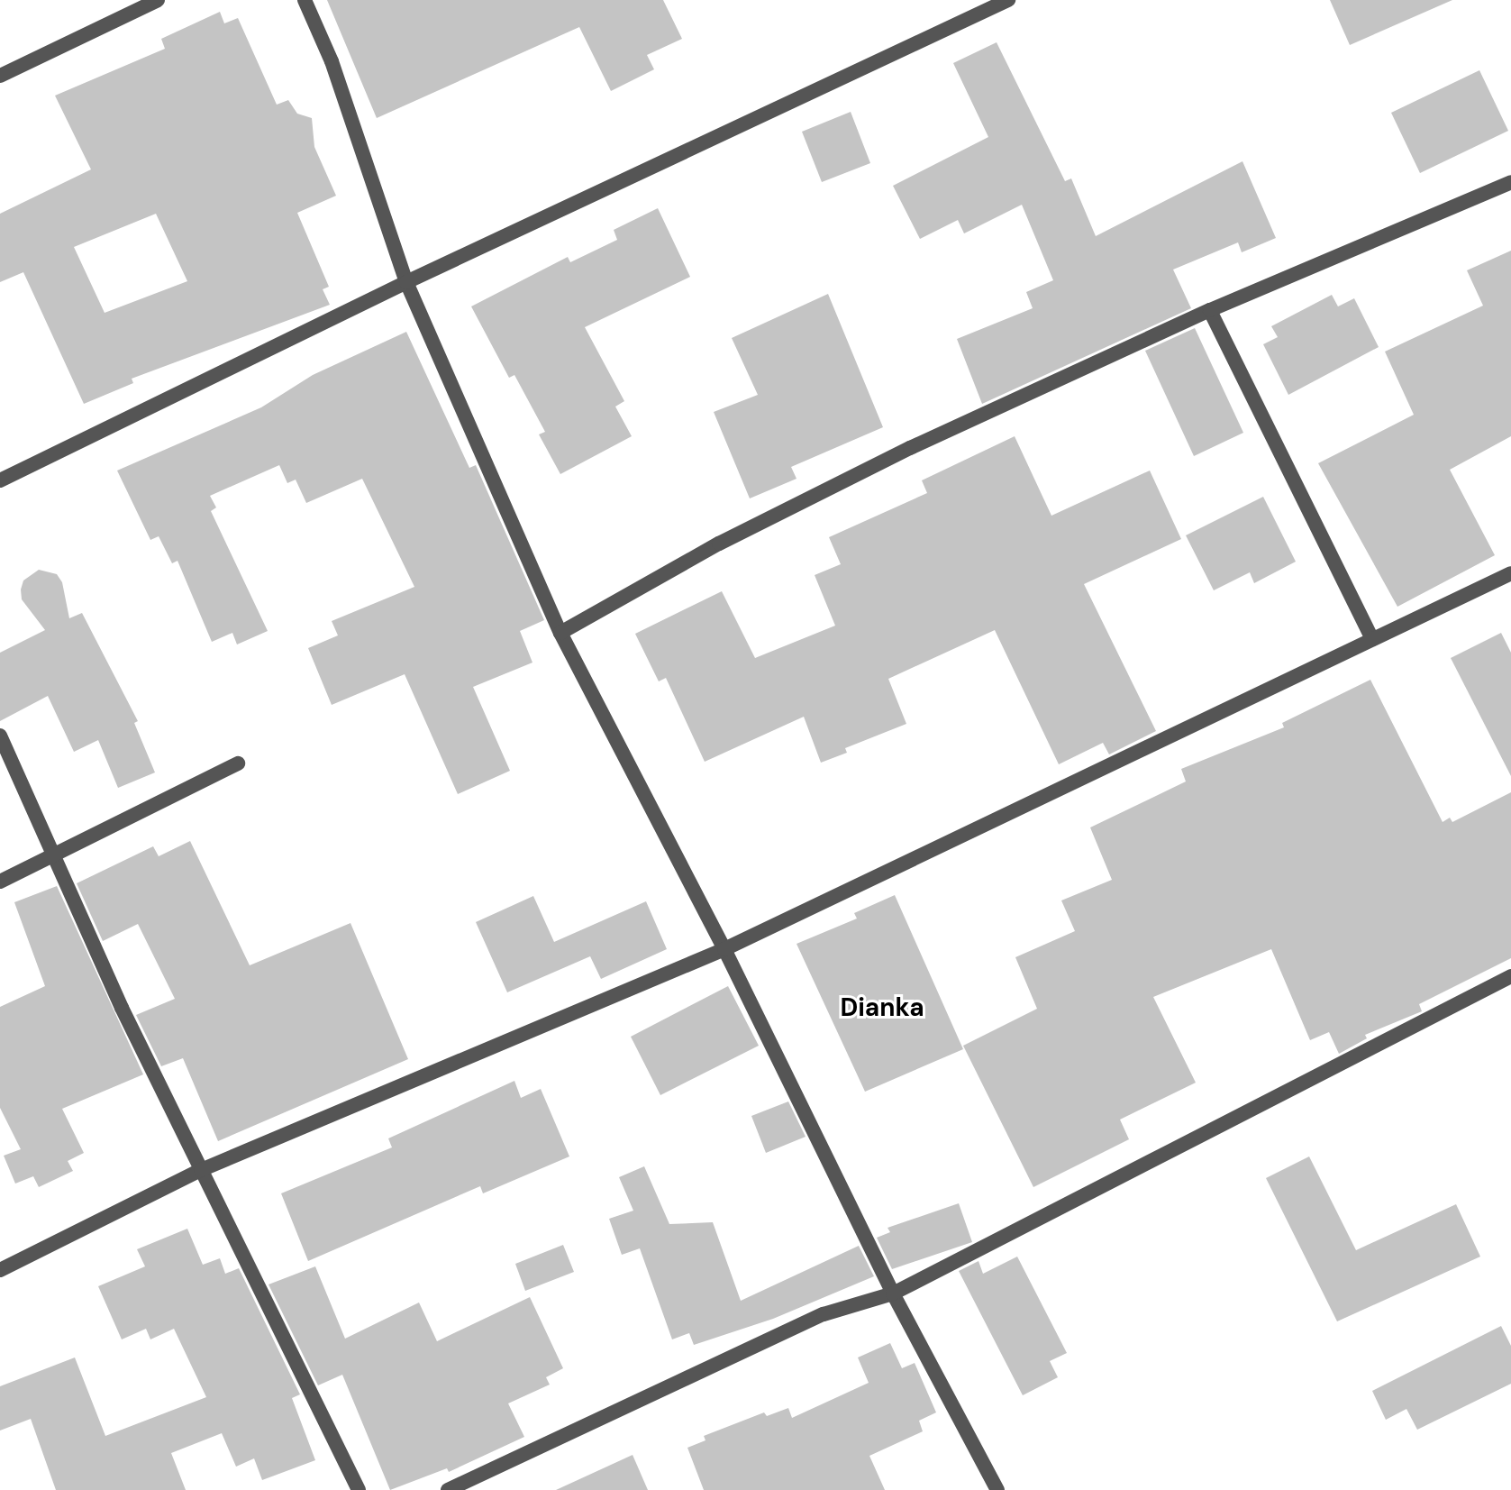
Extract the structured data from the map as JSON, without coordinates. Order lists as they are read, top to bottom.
{
  "districts": ["Dianka"]
}
